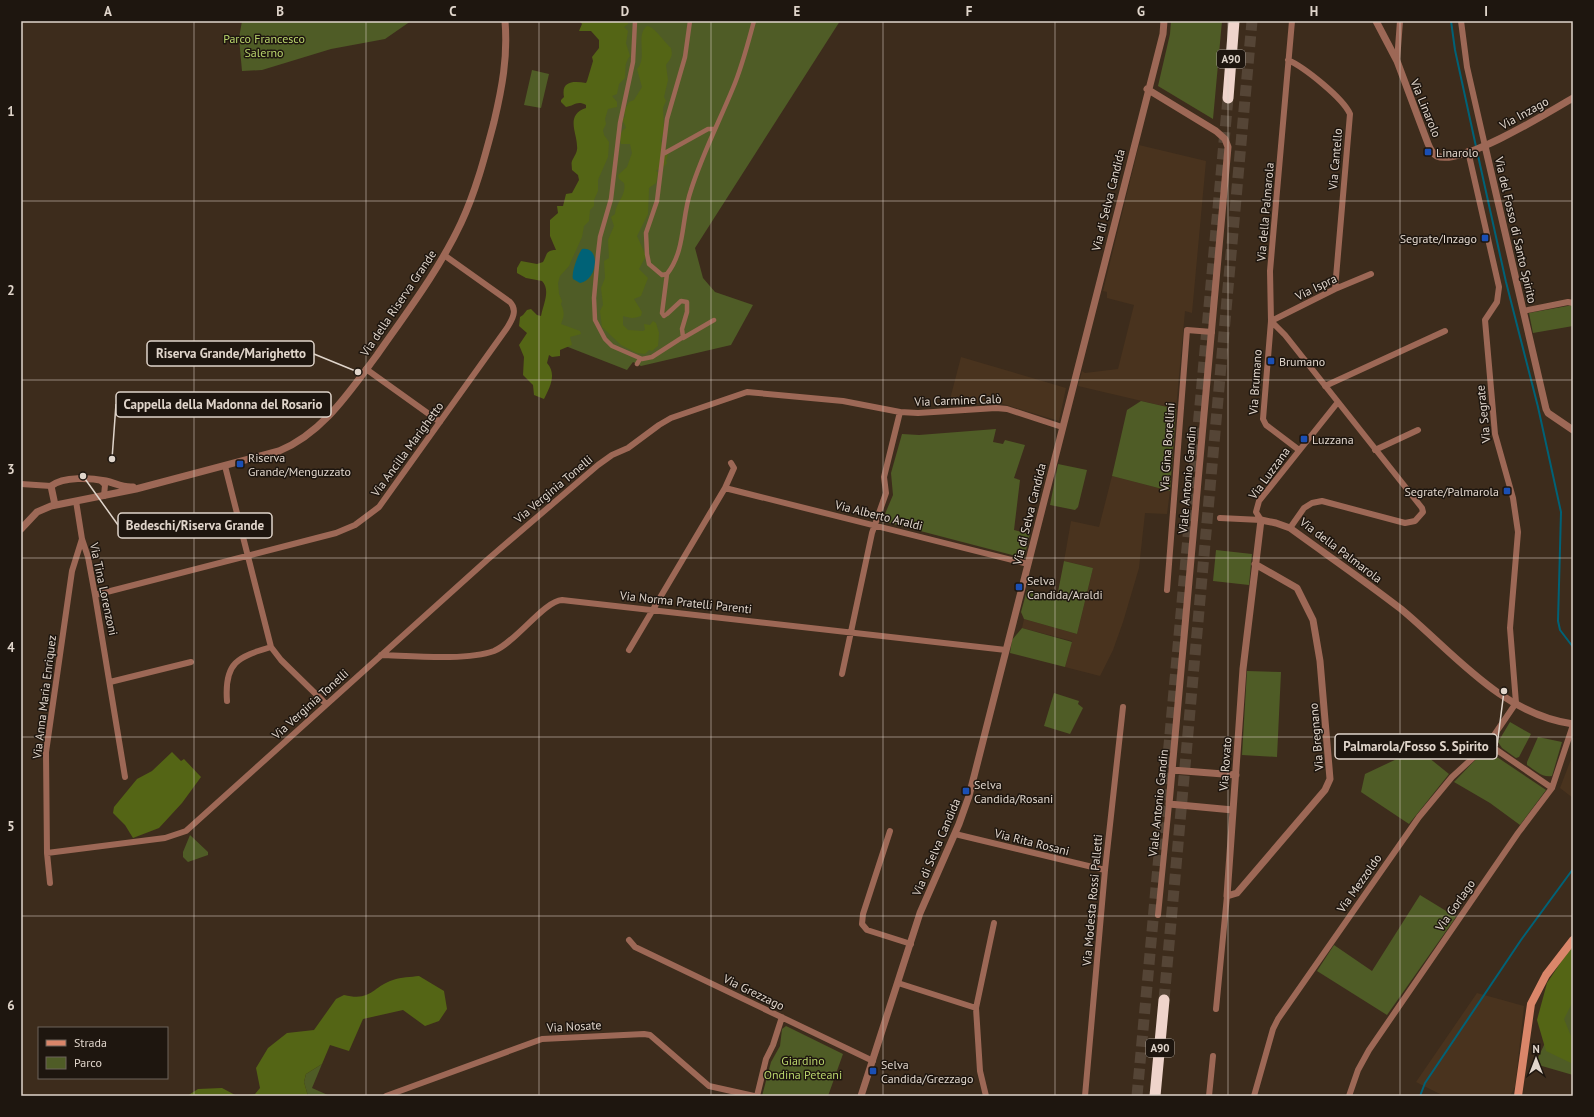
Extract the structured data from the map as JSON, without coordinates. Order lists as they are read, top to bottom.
{
  "streets": {
    "highway": ["A90"],
    "street": [
      "Via Linarolo",
      "Via Inzago",
      "Via Cantello",
      "Via di Selva Candida",
      "Via della Palmarola",
      "Via del Fosso di Santo Spirito",
      "Via Ispra",
      "Via della Riserva Grande",
      "Via Brumano",
      "Via Carmine Calò",
      "Via Segrate",
      "Via Gina Borellini",
      "Via Ancilla Marighetto",
      "Via Luzzana",
      "Viale Antonio Gandin",
      "Via Verginia Tonelli",
      "Via Alberto Araldi",
      "Via Tina Lorenzoni",
      "Via Norma Pratelli Parenti",
      "Via Anna Maria Enriquez",
      "Via Bregnano",
      "Via Rovato",
      "Via Rita Rosani",
      "Via Mezzoldo",
      "Via Modesta Rossi Palletti",
      "Via Gorlago",
      "Via Grezzago",
      "Via Nosate"
    ]
  },
  "crossings": [
    ["Via Linarolo", "Via Inzago"],
    ["Via Linarolo", "Via del Fosso di Santo Spirito"],
    ["Via Linarolo", "Via Segrate"],
    ["Via Inzago", "Via del Fosso di Santo Spirito"],
    ["Via Cantello", "Via della Palmarola"],
    ["Via Cantello", "Via Ispra"],
    ["Via di Selva Candida", "Via Carmine Calò"],
    ["Via di Selva Candida", "Viale Antonio Gandin"],
    ["Via di Selva Candida", "Via Alberto Araldi"],
    ["Via di Selva Candida", "Via Norma Pratelli Parenti"],
    ["Via di Selva Candida", "Via Rita Rosani"],
    ["Via di Selva Candida", "Via Grezzago"],
    ["Via della Palmarola", "Via Ispra"],
    ["Via della Palmarola", "Via Brumano"],
    ["Via della Palmarola", "Via Segrate"],
    ["Via della Palmarola", "Via Luzzana"],
    ["Via della Palmarola", "Via Mezzoldo"],
    ["Via della Palmarola", "Via Gorlago"],
    ["Via Ispra", "Via Brumano"],
    ["Via della Riserva Grande", "Via Ancilla Marighetto"],
    ["Via della Riserva Grande", "Via Tina Lorenzoni"],
    ["Via Brumano", "Via Luzzana"],
    ["Via Carmine Calò", "Via Verginia Tonelli"],
    ["Via Segrate", "Via Mezzoldo"],
    ["Via Gina Borellini", "Viale Antonio Gandin"],
    ["Via Ancilla Marighetto", "Via Tina Lorenzoni"],
    ["Via Luzzana", "Via Rovato"],
    ["Via Verginia Tonelli", "Via Norma Pratelli Parenti"],
    ["Via Verginia Tonelli", "Via Anna Maria Enriquez"],
    ["Via Tina Lorenzoni", "Via Anna Maria Enriquez"],
    ["Via Bregnano", "Via Rovato"],
    ["Via Rita Rosani", "Via Modesta Rossi Palletti"]
  ],
  "parks": ["Parco Francesco Salerno", "Giardino Ondina Peteani"],
  "places": {
    "transit": [
      "Linarolo",
      "Segrate/Inzago",
      "Brumano",
      "Luzzana",
      "Riserva Grande/Menguzzato",
      "Segrate/Palmarola",
      "Selva Candida/Araldi",
      "Selva Candida/Rosani",
      "Selva Candida/Grezzago"
    ],
    "other": [
      "Riserva Grande/Marighetto",
      "Cappella della Madonna del Rosario",
      "Bedeschi/Riserva Grande",
      "Palmarola/Fosso S. Spirito"
    ]
  },
  "legend": ["Strada", "Parco"],
  "north": "top",
  "grid": {
    "columns": [
      "A",
      "B",
      "C",
      "D",
      "E",
      "F",
      "G",
      "H",
      "I"
    ],
    "rows": [
      "1",
      "2",
      "3",
      "4",
      "5",
      "6"
    ]
  }
}
